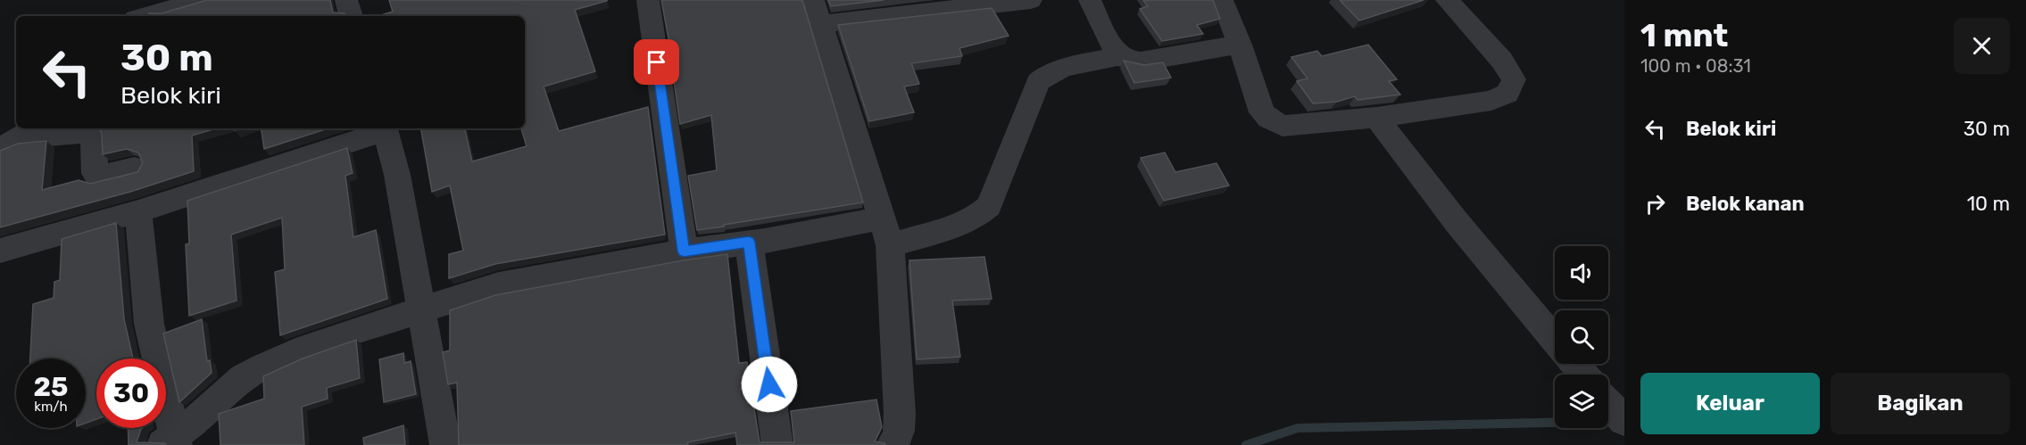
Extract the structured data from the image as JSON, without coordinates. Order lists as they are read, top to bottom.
{
  "page": {
    "heading": ["1 mnt", "100 m · 08:31"],
    "turn": ["30 m", "Belok kiri"],
    "list": [
      {
        "name": "Belok kiri",
        "value": "30 m"
      },
      {
        "name": "Belok kanan",
        "value": "10 m"
      }
    ],
    "speed": "25 km/h",
    "limit": "30",
    "buttons": ["Keluar", "Bagikan"]
  }
}
